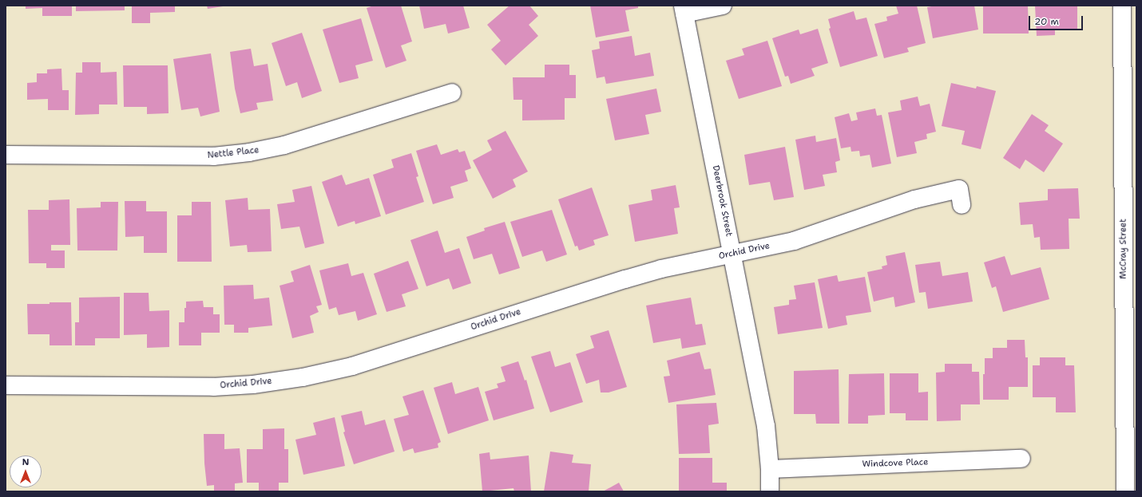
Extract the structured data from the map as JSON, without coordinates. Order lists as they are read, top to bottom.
{
  "streets": {
    "street": [
      "Nettle Place",
      "Deerbrook Street",
      "McCray Street",
      "Orchid Drive",
      "Windcove Place"
    ]
  },
  "crossings": [
    ["Deerbrook Street", "Orchid Drive"],
    ["Deerbrook Street", "Windcove Place"]
  ],
  "scale_bar": "20 m",
  "north": "top"
}
